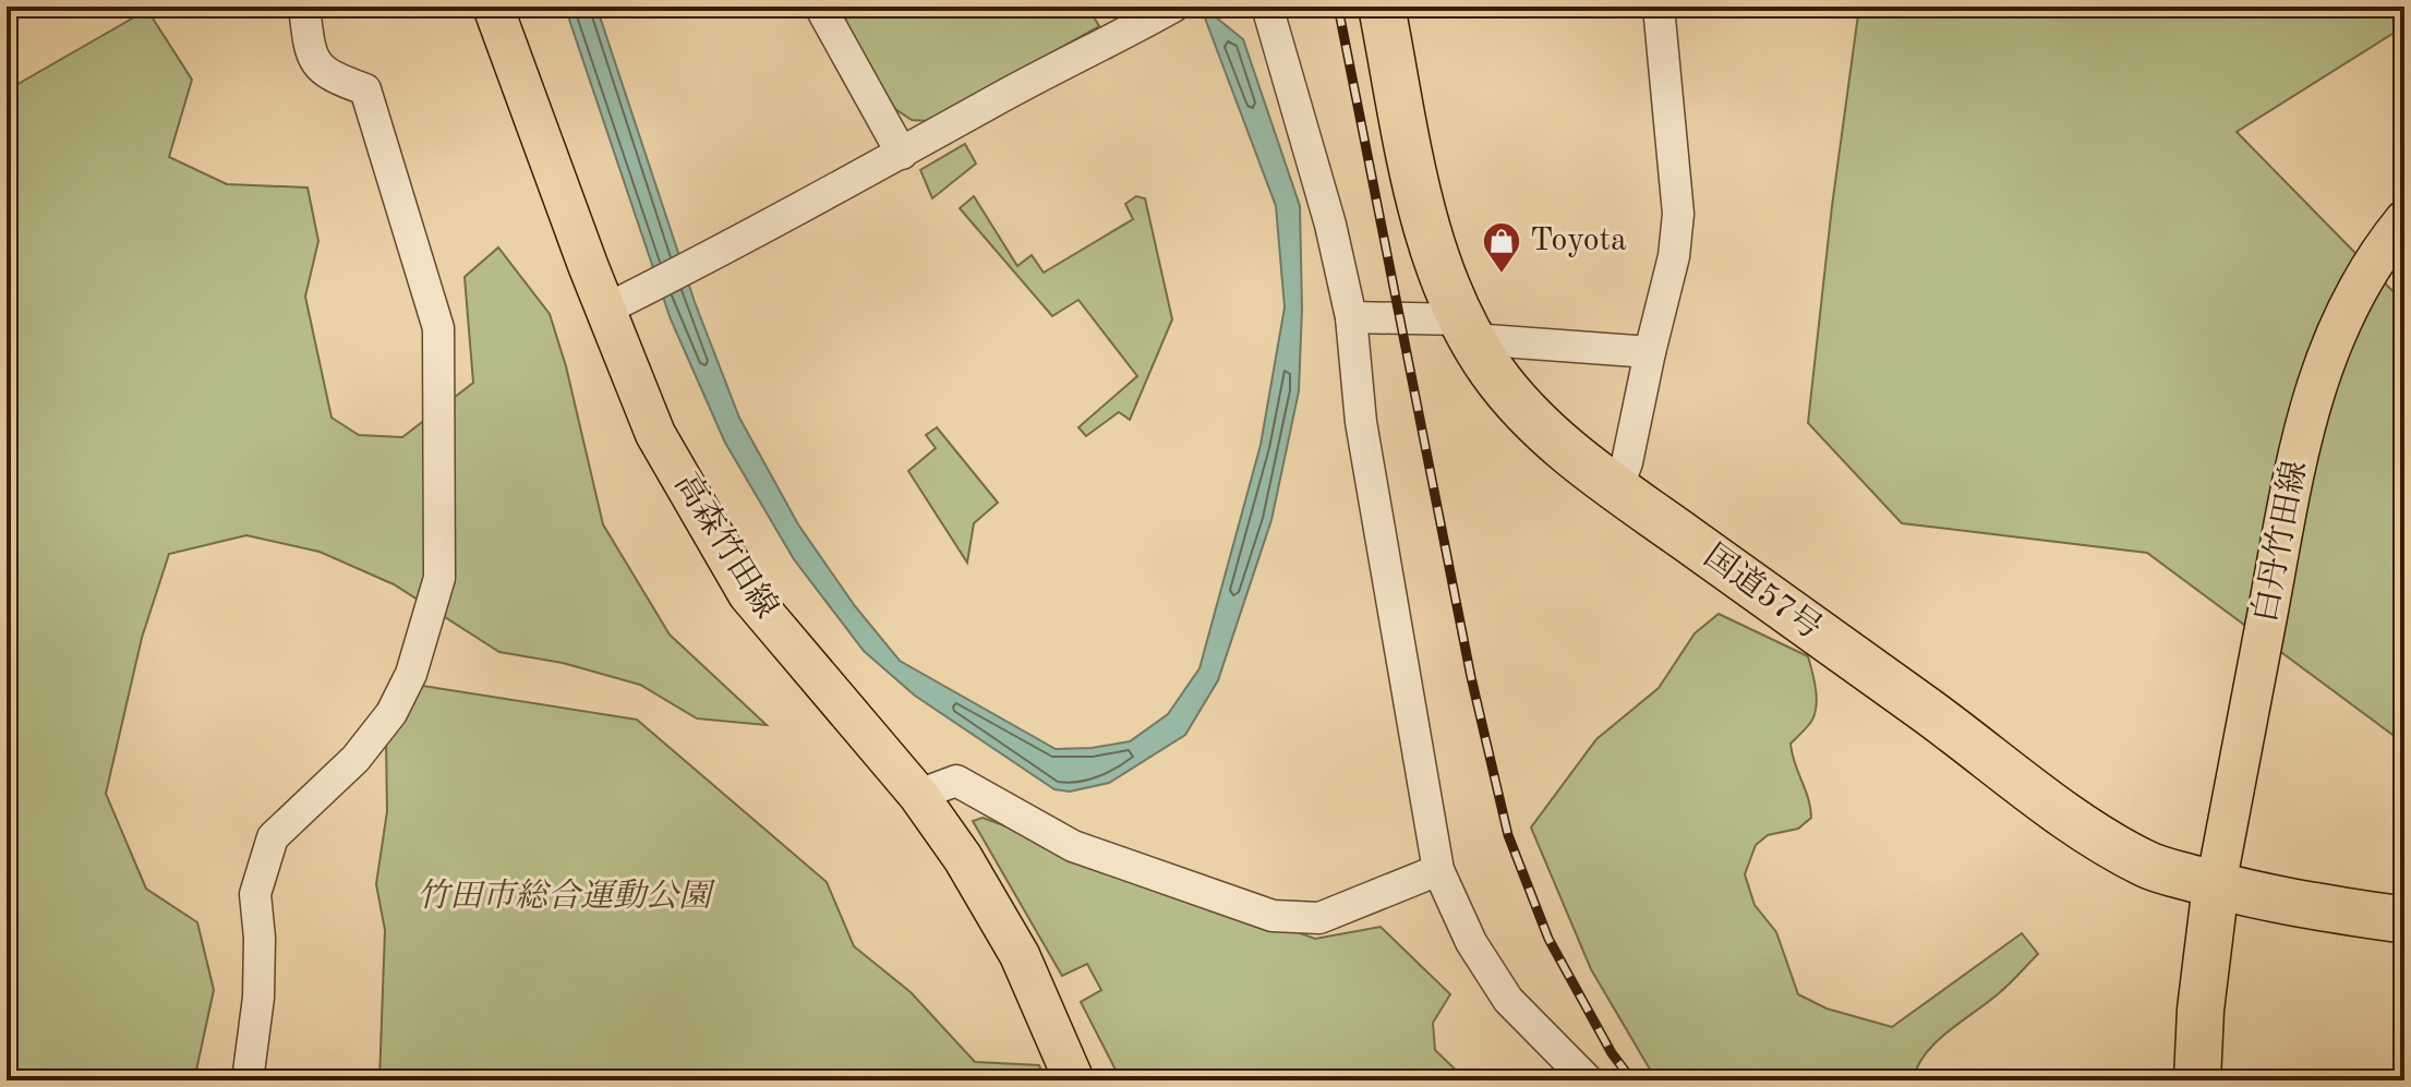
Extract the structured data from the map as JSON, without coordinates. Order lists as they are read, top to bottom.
{
  "streets": {
    "highway": ["国道57号"],
    "main road": ["白丹竹田線", "高森竹田線"]
  },
  "crossings": [
    ["白丹竹田線", "国道57号"]
  ],
  "parks": ["竹田市総合運動公園"],
  "places": {
    "shop": ["Toyota"]
  }
}
